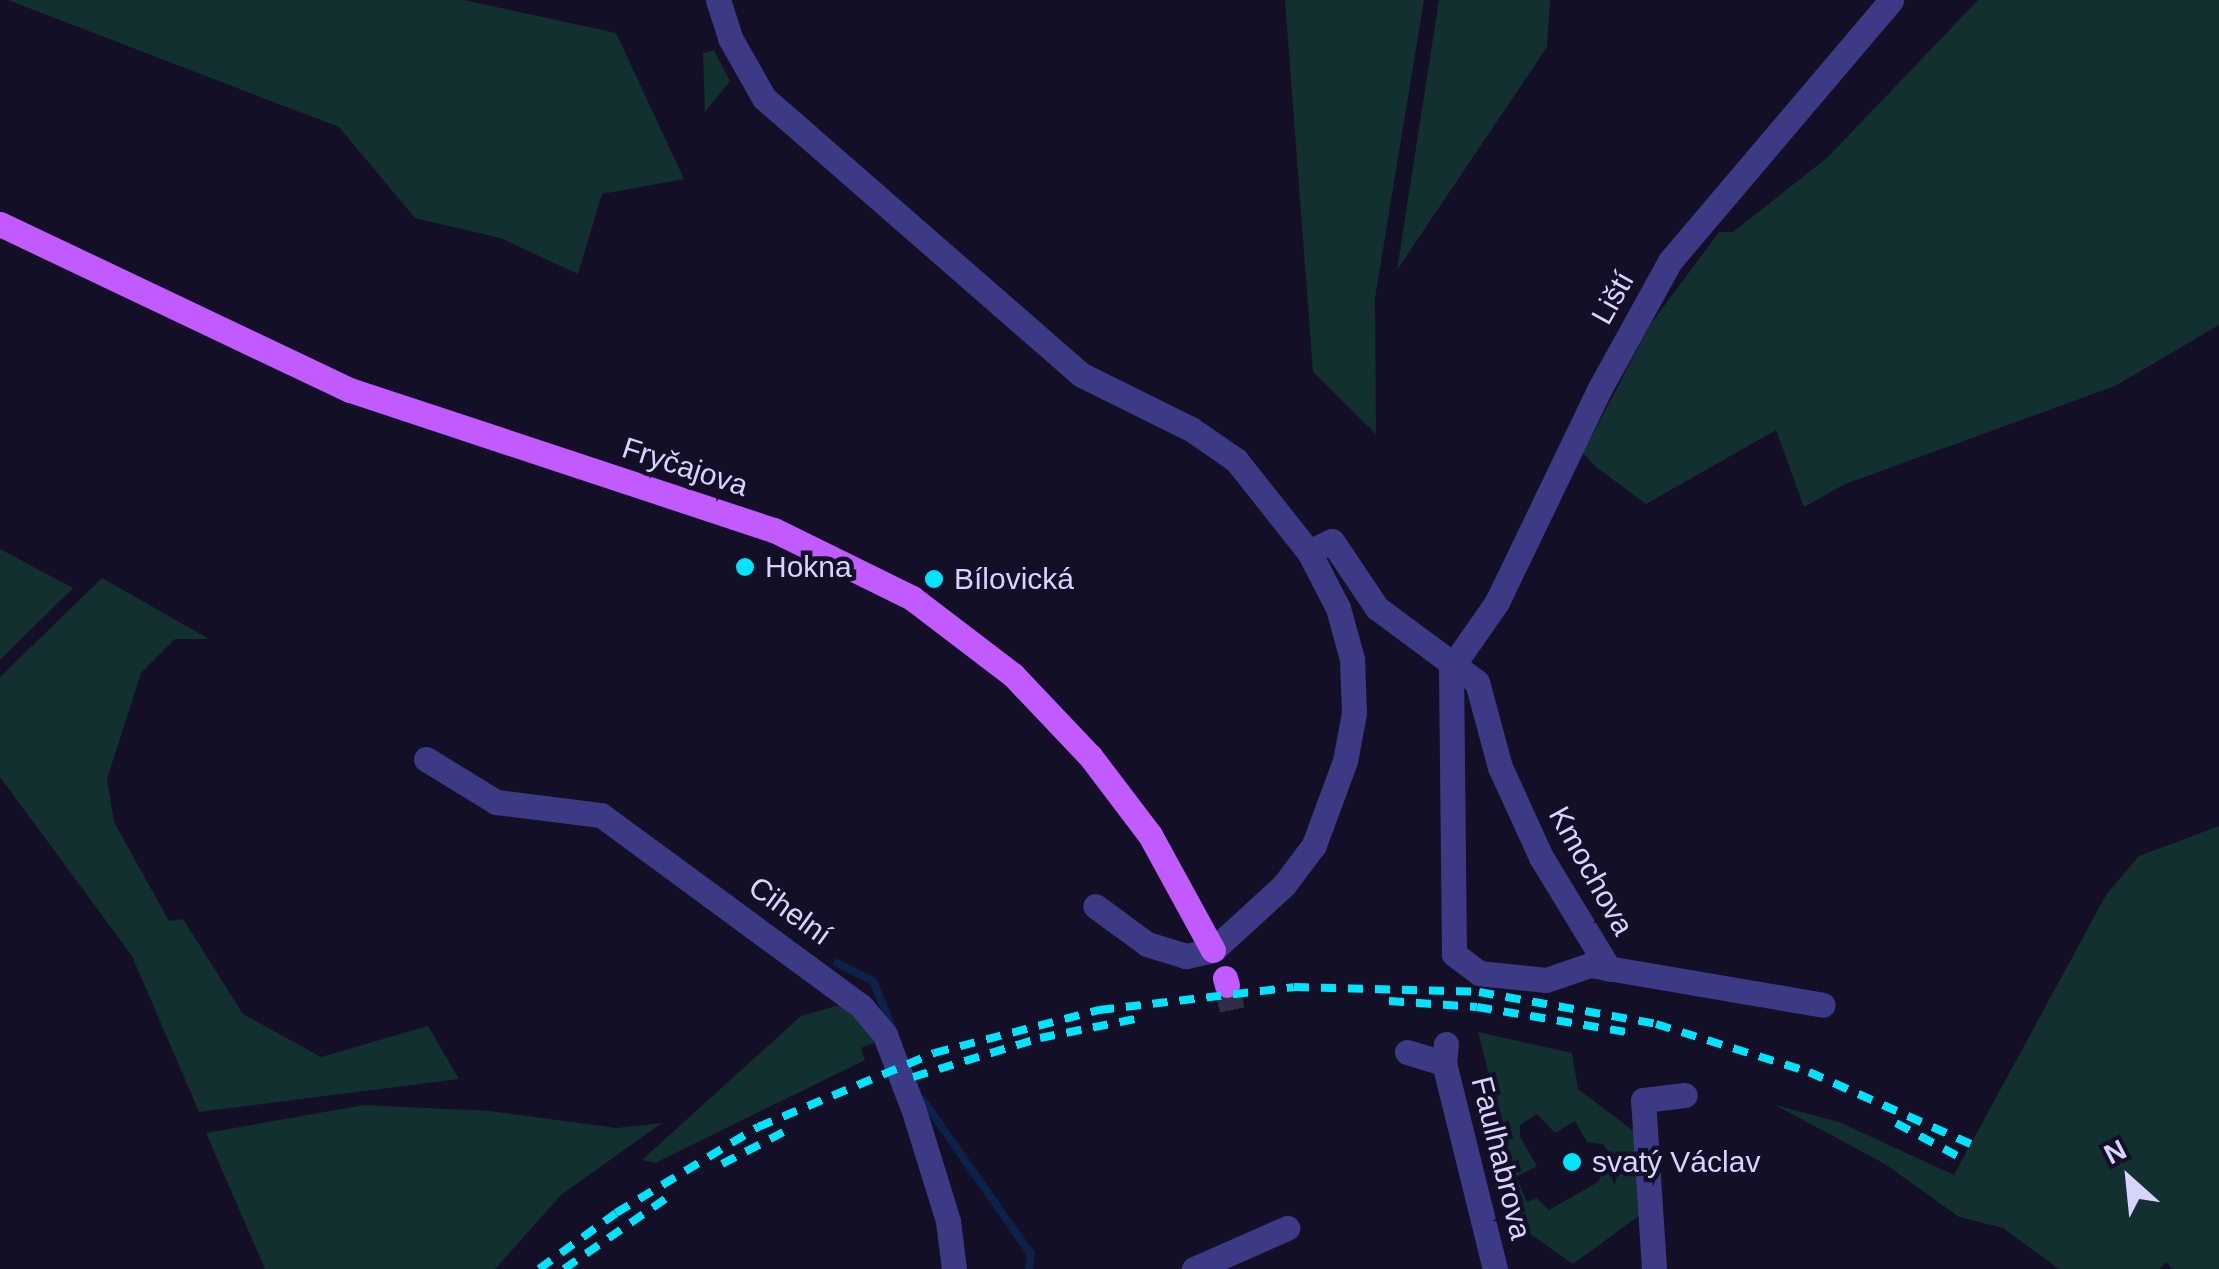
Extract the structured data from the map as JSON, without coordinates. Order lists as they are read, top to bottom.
{
  "streets": {
    "main road": ["Fryčajova"],
    "street": [
      "Liští",
      "Kmochova",
      "Cihelní",
      "Faulhabrova"
    ]
  },
  "crossings": [
    ["Liští", "Kmochova"]
  ],
  "places": ["Hokna", "Bílovická", "svatý Václav"],
  "north": "top left"
}
